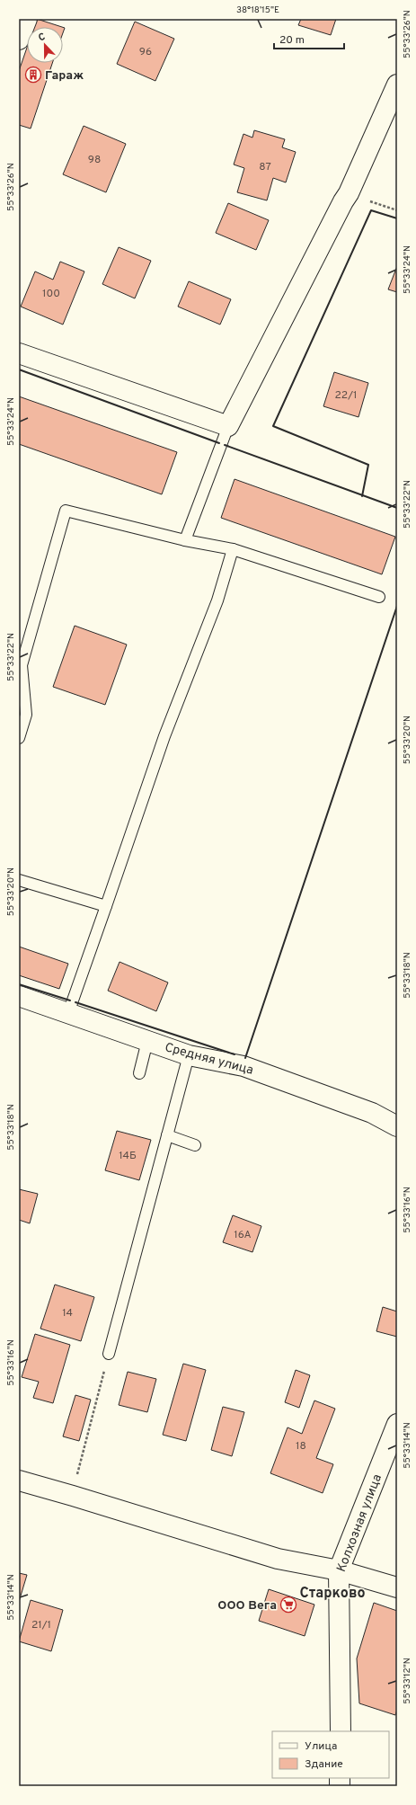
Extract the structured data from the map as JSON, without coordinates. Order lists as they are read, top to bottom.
{
  "streets": {
    "street": ["Средняя улица", "Колхозная улица"]
  },
  "districts": ["Старково"],
  "places": {
    "building": ["Гараж"],
    "supermarket": ["ООО Вега"]
  },
  "house_numbers": [
    "96",
    "98",
    "87",
    "100",
    "22/1",
    "14Б",
    "16А",
    "14",
    "18",
    "21/1"
  ],
  "legend": ["Улица", "Здание"],
  "scale_bar": "20 m",
  "north": "top",
  "coordinates": [
    "38°18'15\"E",
    "55°33'26\"N",
    "55°33'24\"N",
    "55°33'22\"N",
    "55°33'20\"N",
    "55°33'18\"N",
    "55°33'16\"N",
    "55°33'14\"N",
    "55°33'12\"N"
  ]
}
